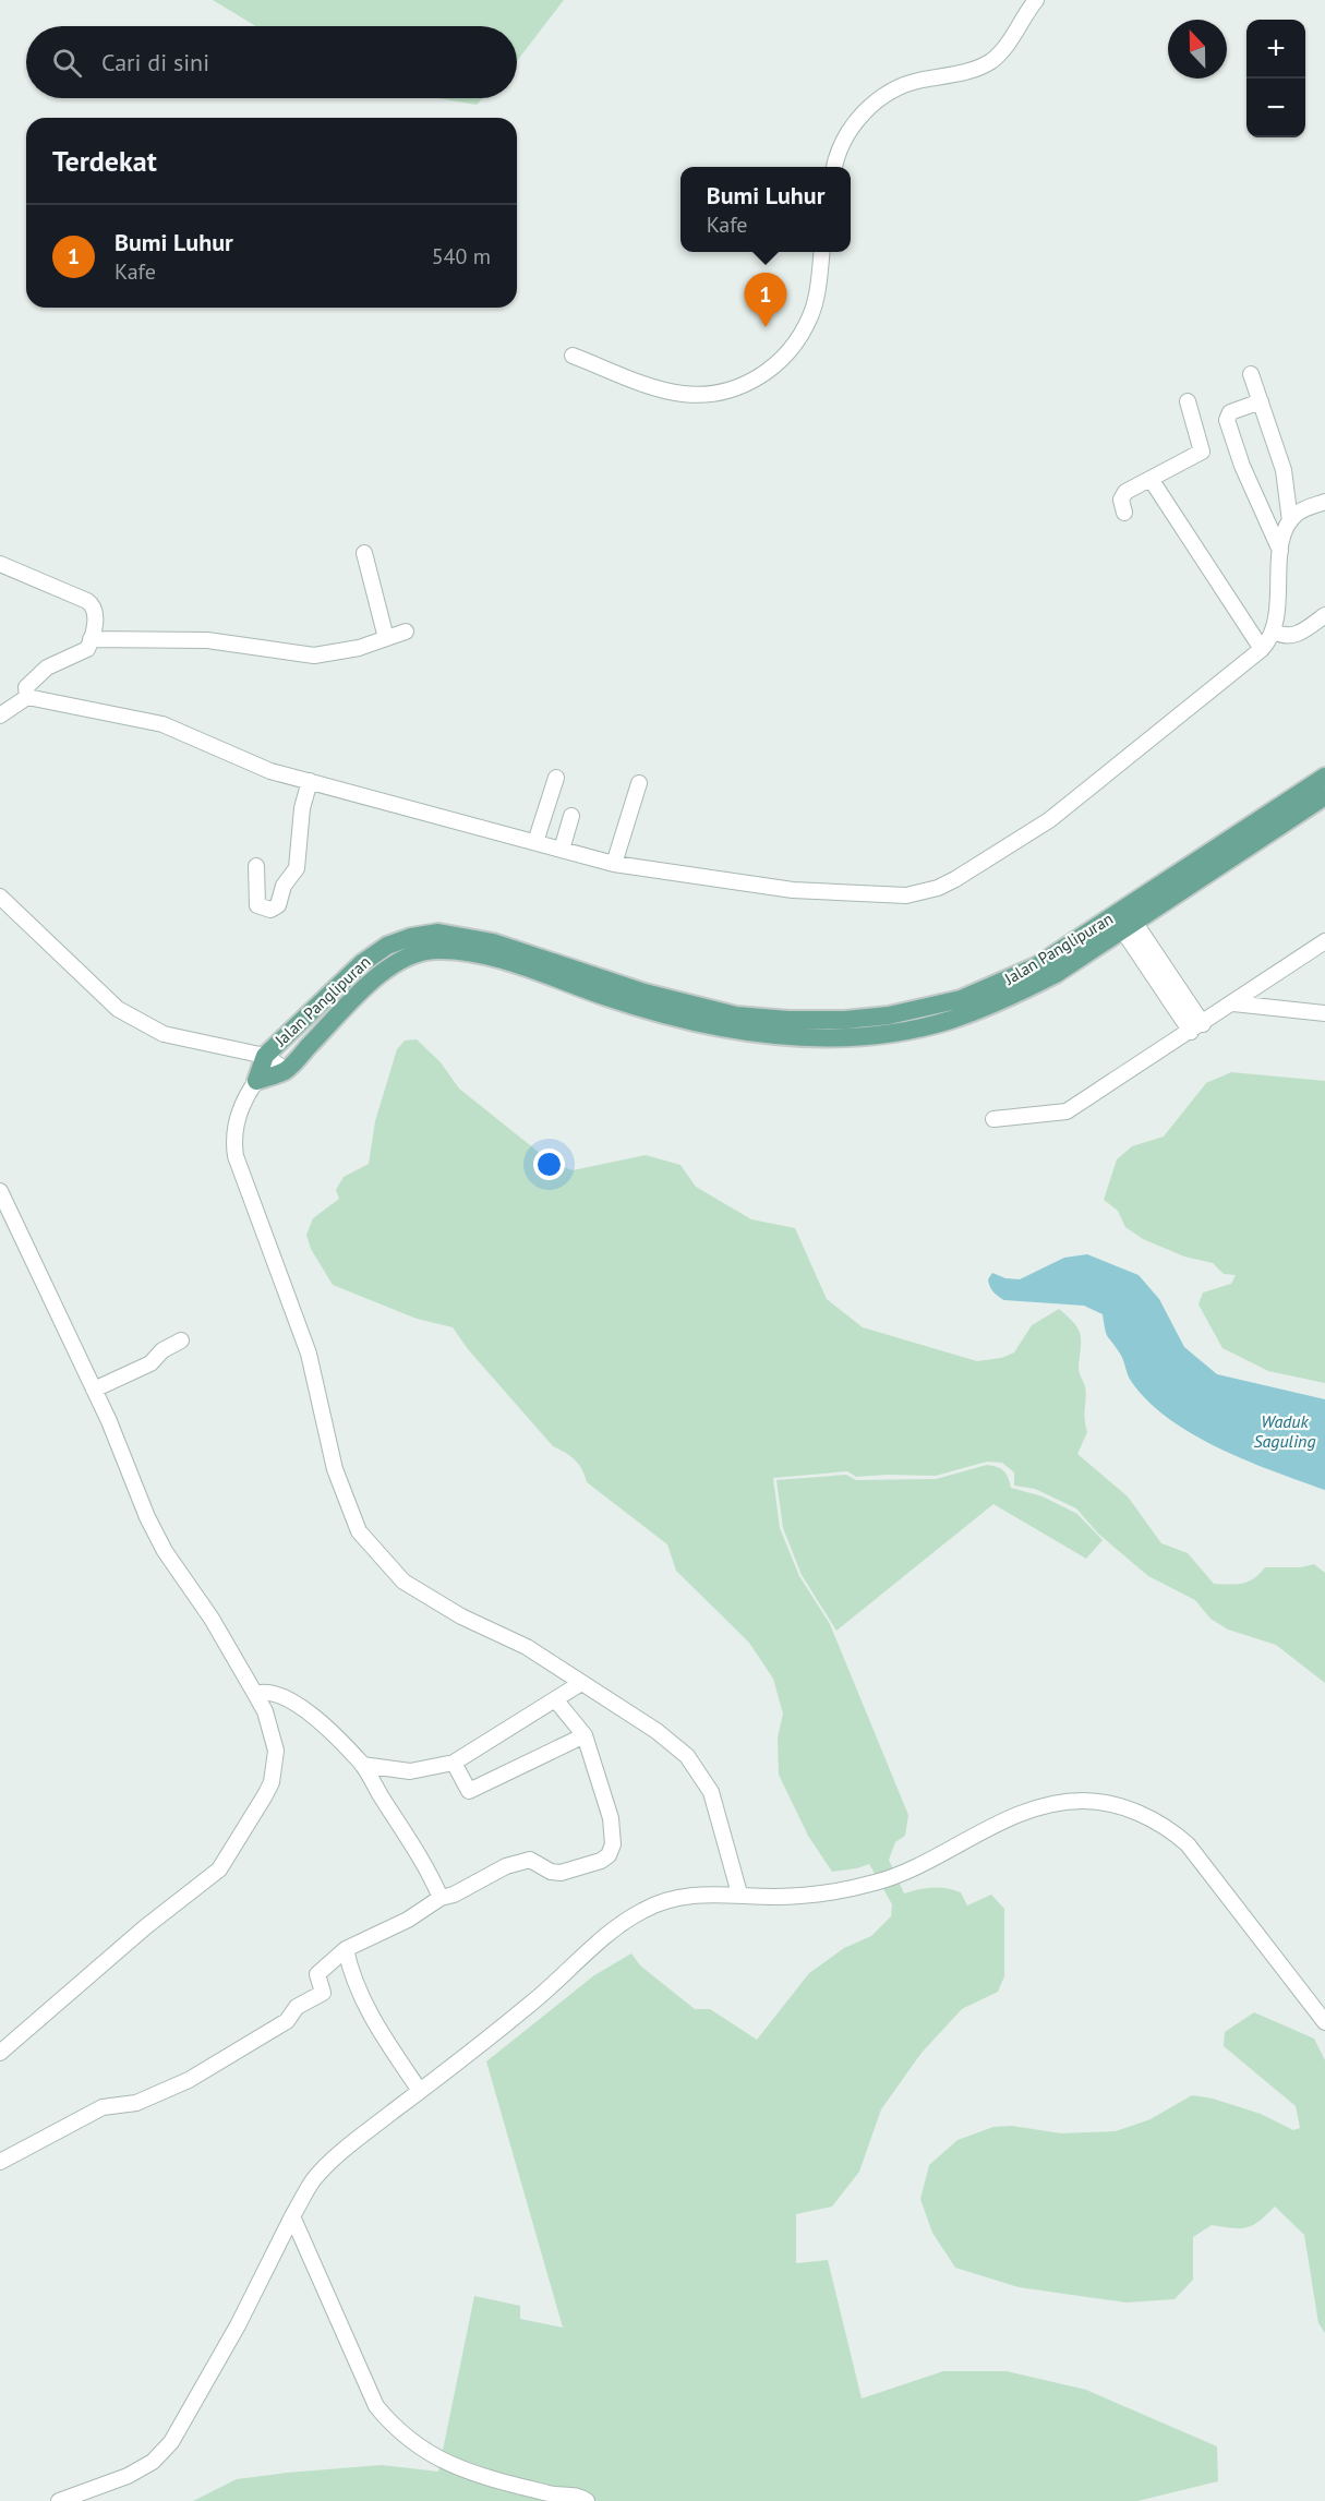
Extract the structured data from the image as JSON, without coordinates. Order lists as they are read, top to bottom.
{
  "streets": {
    "main road": ["Jalan Panglipuran"]
  },
  "water": ["Waduk Saguling"],
  "north": "top",
  "page": {
    "map_buttons": ["+", "−"],
    "search": "Cari di sini",
    "heading": "Terdekat",
    "popup": ["Bumi Luhur", "Kafe"],
    "list": [
      {
        "mark": "1",
        "name": "Bumi Luhur",
        "note": "Kafe",
        "value": "540 m"
      }
    ],
    "pins": "1"
  }
}
